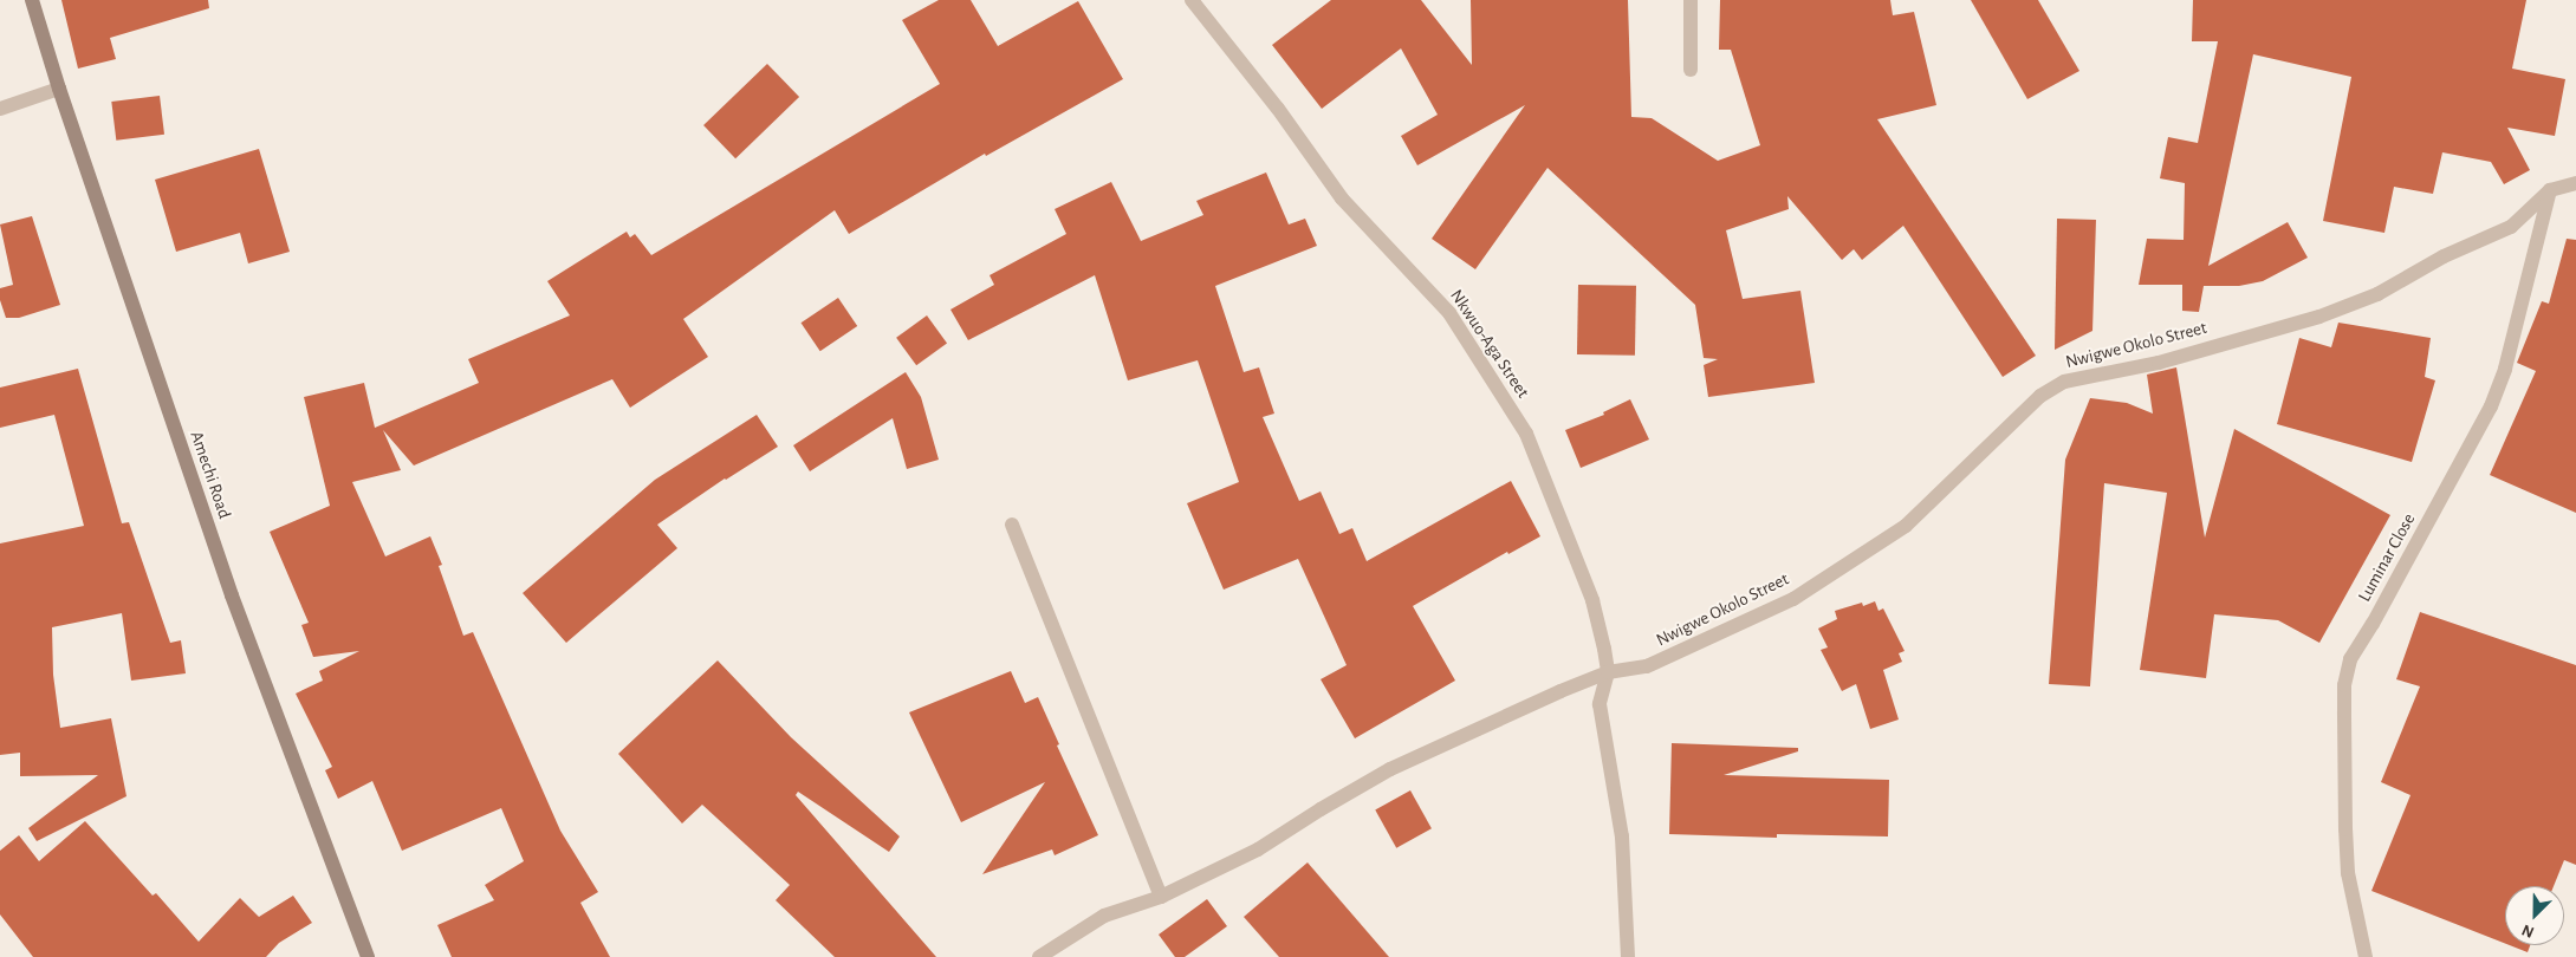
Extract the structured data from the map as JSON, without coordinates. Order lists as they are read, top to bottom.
{
  "streets": {
    "main road": ["Amechi Road"],
    "street": ["Nkwuo-Aga Street", "Nwigwe Okolo Street", "Luminar Close"]
  },
  "crossings": [
    ["Nkwuo-Aga Street", "Nwigwe Okolo Street"],
    ["Nwigwe Okolo Street", "Luminar Close"]
  ],
  "north": "bottom left"
}
